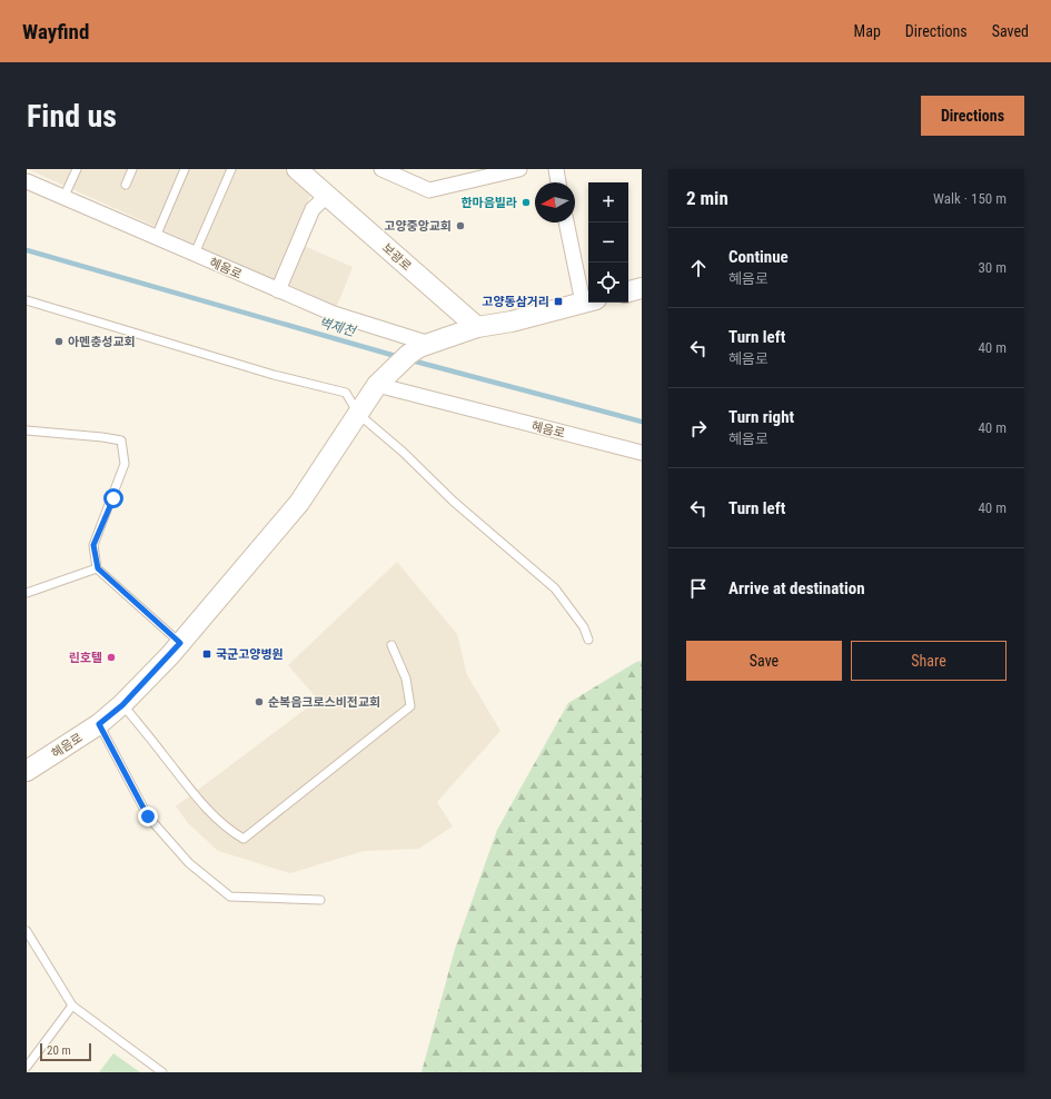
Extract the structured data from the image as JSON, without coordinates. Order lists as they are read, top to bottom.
{
  "streets": {
    "main road": ["보광로", "혜음로"]
  },
  "water": ["벽제천"],
  "places": {
    "other": [
      "한마음빌라",
      "고양중앙교회",
      "아멘충성교회",
      "린호텔",
      "순복음크로스비전교회"
    ],
    "transit": ["고양동삼거리", "국군고양병원"]
  },
  "scale_bar": "20 m",
  "north": "left",
  "page": {
    "header": "Wayfind",
    "nav": ["Map", "Directions", "Saved"],
    "buttons": [
      "Directions",
      ["Save", "Share"]
    ],
    "title": "Find us",
    "heading": ["2 min", "Walk · 150 m"],
    "map_buttons": ["+", "−"],
    "list": [
      ["Continue", "혜음로", "30 m"],
      ["Turn left", "혜음로", "40 m"],
      ["Turn right", "혜음로", "40 m"],
      ["Turn left", "40 m"],
      "Arrive at destination"
    ],
    "scale": "20 m"
  }
}
